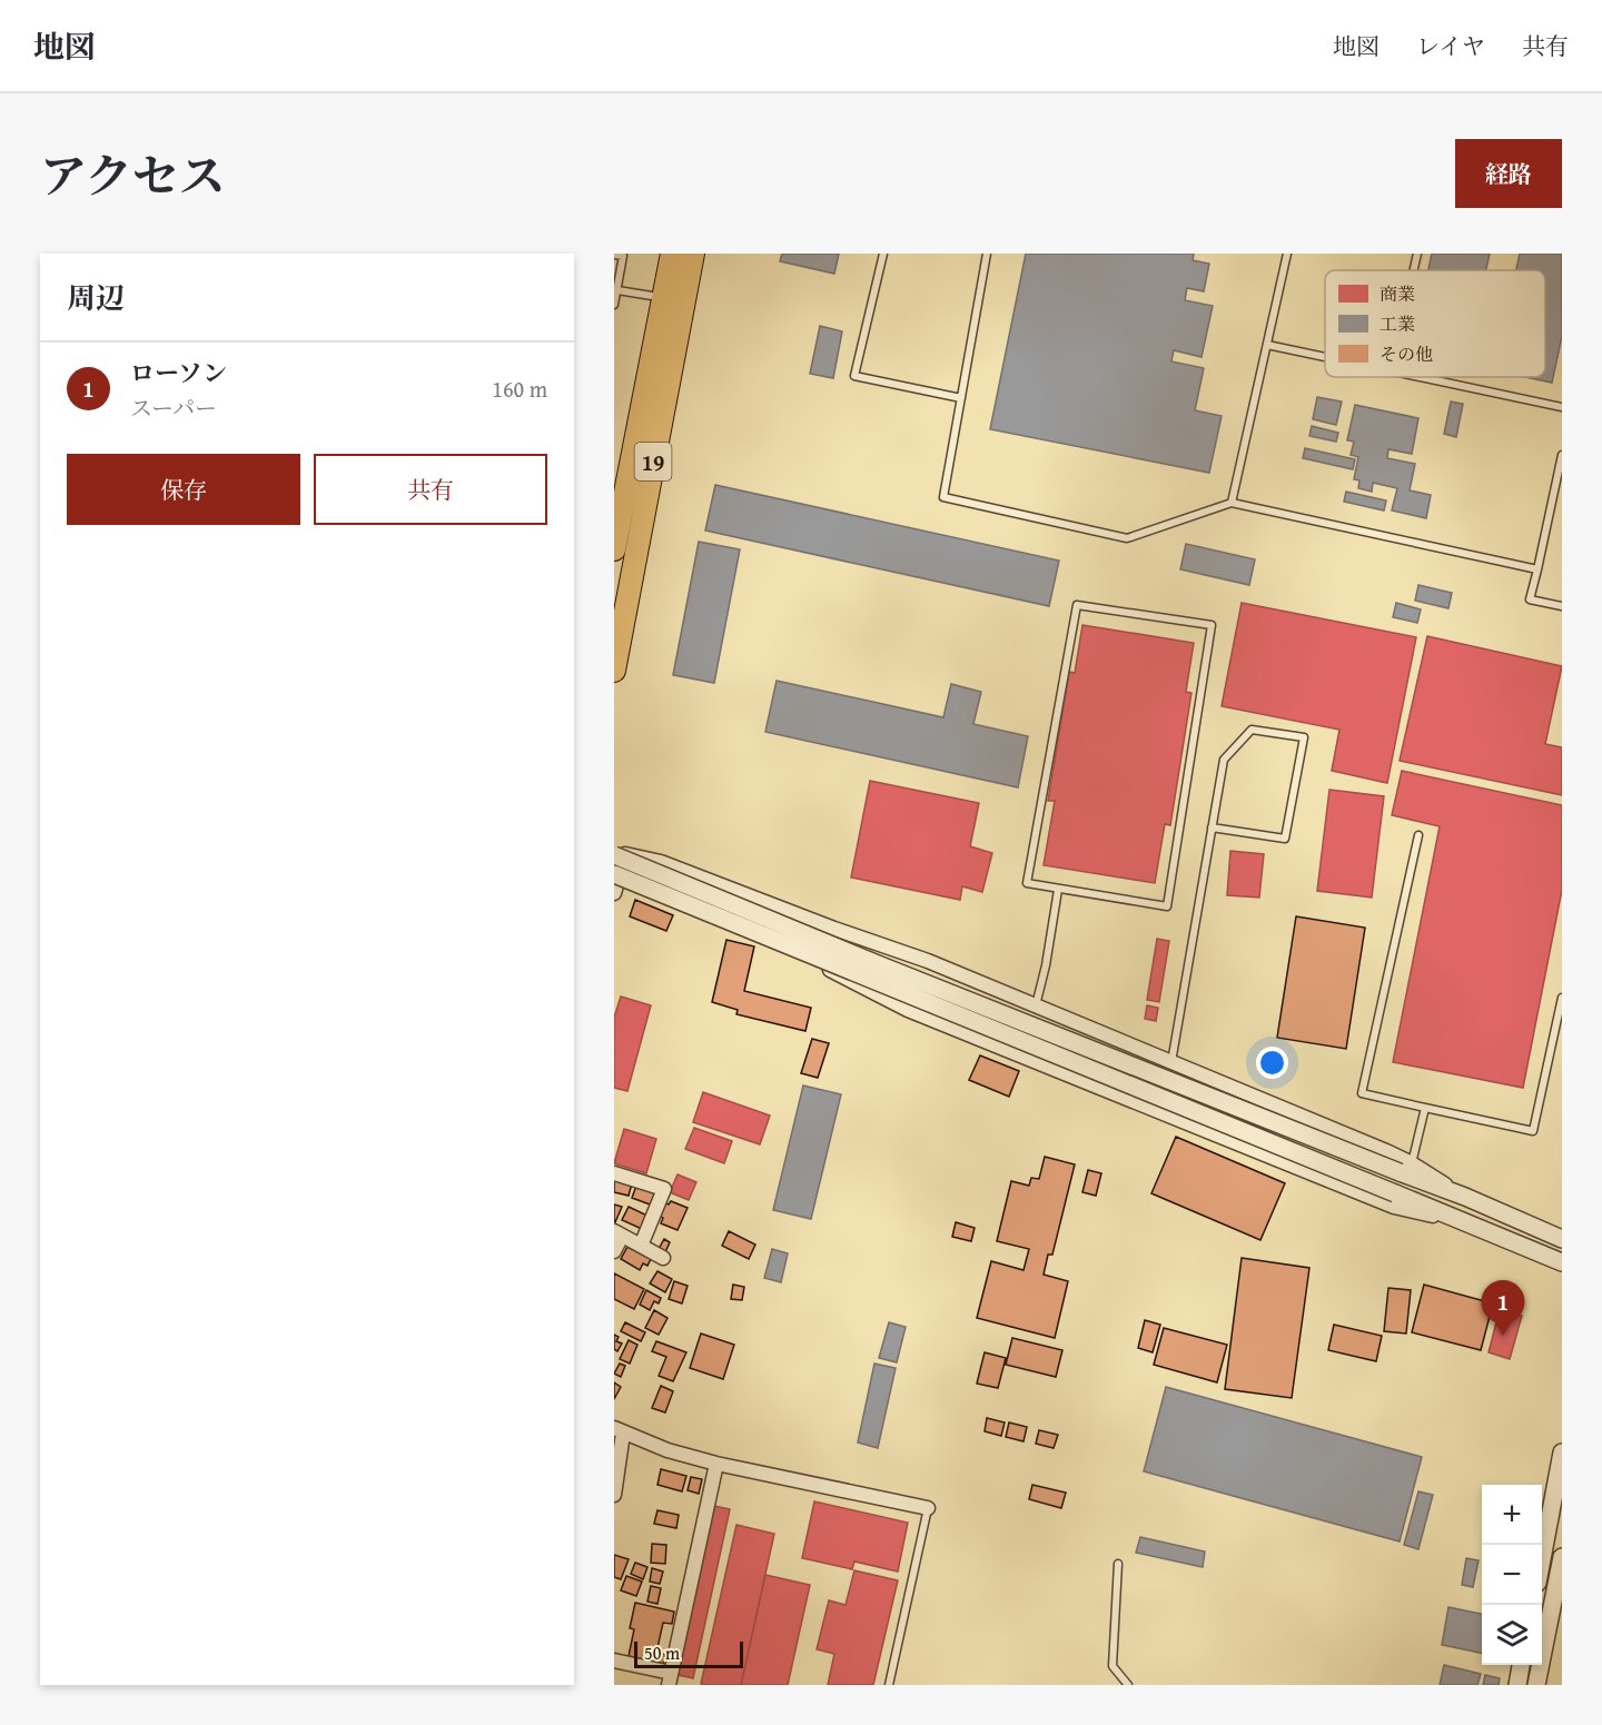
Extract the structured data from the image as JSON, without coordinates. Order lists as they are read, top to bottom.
{
  "streets": {
    "main road": ["19"]
  },
  "legend": ["商業", "工業", "その他"],
  "scale_bar": "50 m",
  "page": {
    "header": "地図",
    "nav": ["地図", "レイヤ", "共有"],
    "title": "アクセス",
    "buttons": [
      "経路",
      ["保存", "共有"]
    ],
    "heading": "周辺",
    "list": [
      {
        "mark": "1",
        "name": "ローソン",
        "note": "スーパー",
        "value": "160 m"
      }
    ],
    "pins": "1",
    "map_buttons": ["+", "−"],
    "scale": "50 m"
  }
}
